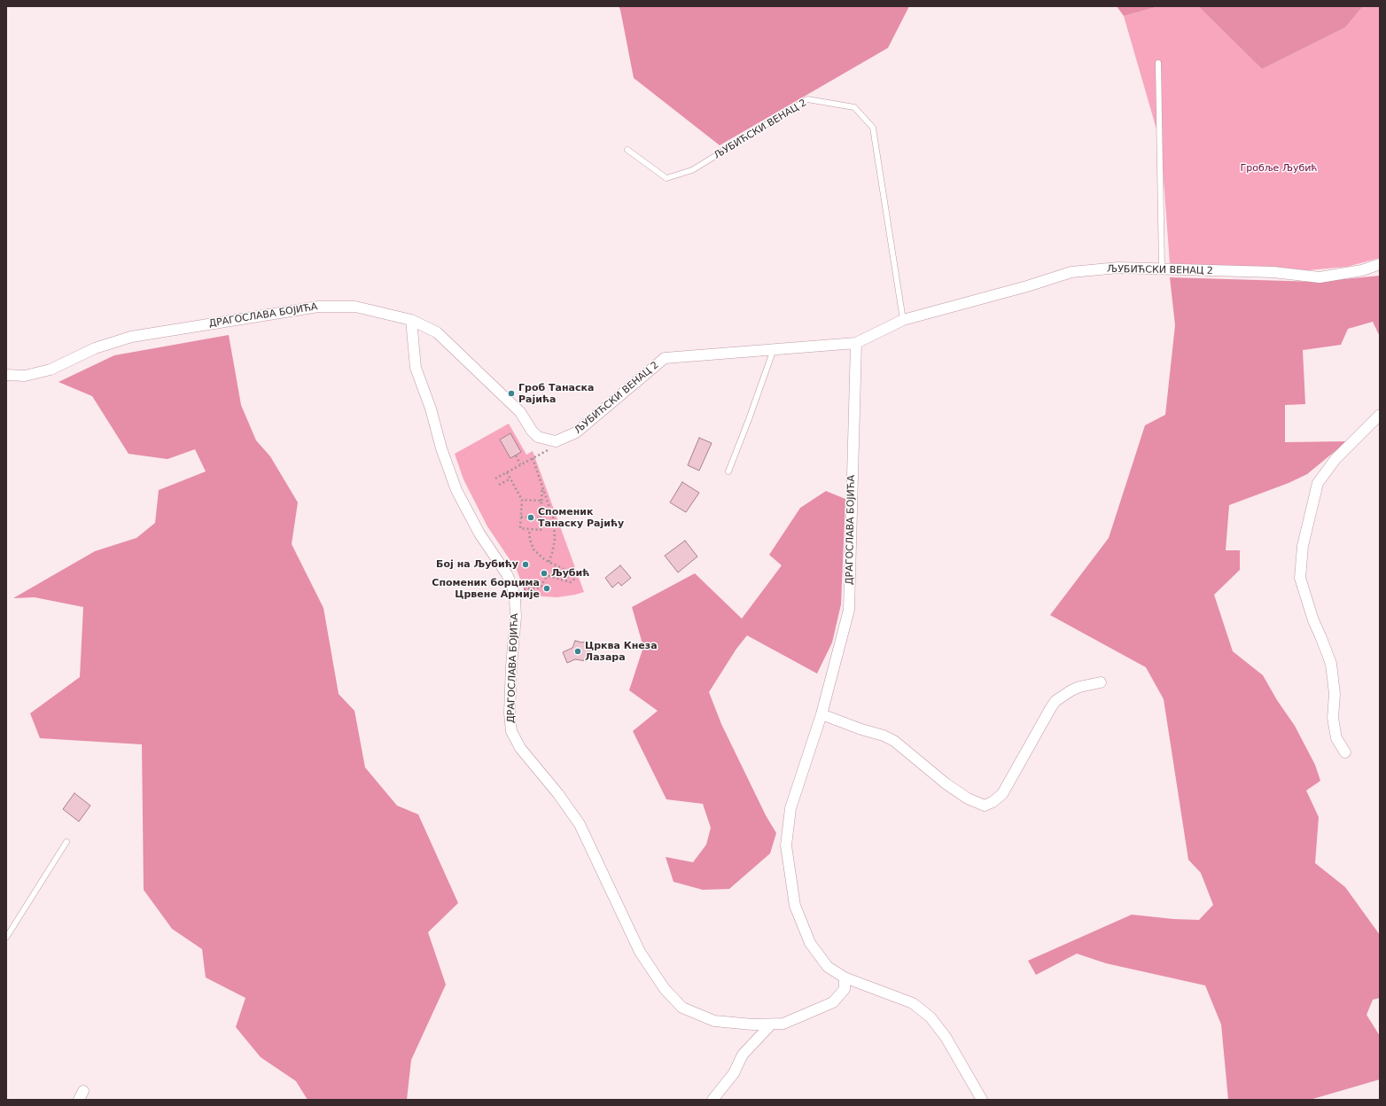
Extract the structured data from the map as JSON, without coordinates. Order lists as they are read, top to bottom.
{
  "streets": {
    "street": ["ЉУБИЋСКИ ВЕНАЦ 2", "ДРАГОСЛАВА БОЈИЋА"]
  },
  "crossings": [
    ["ЉУБИЋСКИ ВЕНАЦ 2", "ДРАГОСЛАВА БОЈИЋА"]
  ],
  "parks": ["Гробље Љубић"],
  "places": [
    "Гроб Танаска Рајића",
    "Споменик Танаску Рајићу",
    "Бој на Љубићу",
    "Љубић",
    "Споменик борцима Црвене Армије",
    "Црква Кнеза Лазара"
  ]
}
